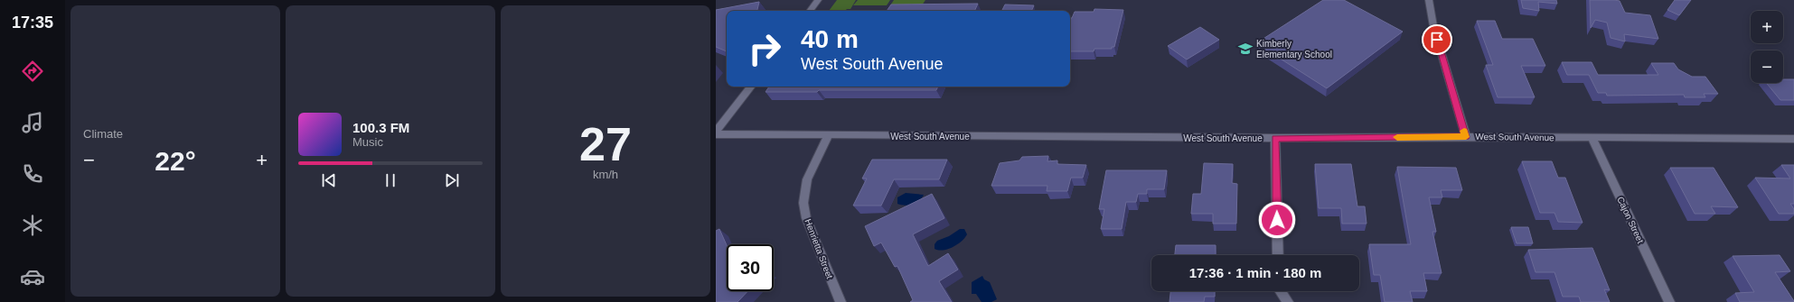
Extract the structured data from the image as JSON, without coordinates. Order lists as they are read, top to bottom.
{
  "streets": {
    "street": ["West South Avenue", "Cajon Street", "Henrietta Street"]
  },
  "crossings": [
    ["West South Avenue", "Cajon Street"],
    ["West South Avenue", "Henrietta Street"]
  ],
  "places": {
    "school or university": ["Kimberly Elementary School"]
  },
  "page": {
    "tabs": "17:35",
    "tile": [
      "Climate",
      ["27", "km/h"]
    ],
    "map_buttons": ["+", "−"],
    "turn": ["40 m", "West South Avenue"],
    "song": ["100.3 FM", "Music"],
    "heat": ["−", "22°", "+"],
    "limit": "30",
    "trip": "17:36 · 1 min · 180 m"
  }
}
